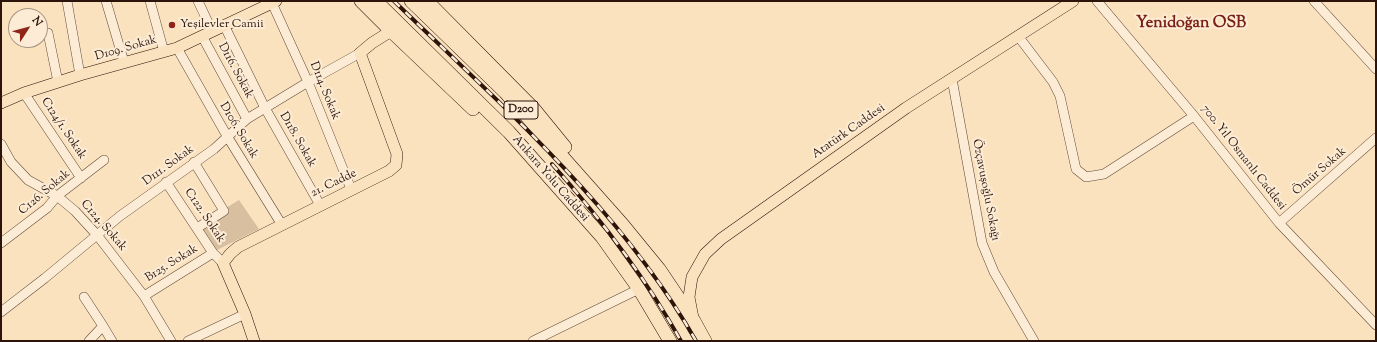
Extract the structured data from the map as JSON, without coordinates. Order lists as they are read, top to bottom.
{
  "streets": {
    "highway": ["D200", "Ankara Yolu Caddesi"],
    "main road": ["D109. Sokak", "Atatürk Caddesi", "21. Cadde"],
    "street": [
      "D116. Sokak",
      "D114. Sokak",
      "C124/1. Sokak",
      "D106. Sokak",
      "D118. Sokak",
      "700. Yıl Osmanlı Caddesi",
      "D111. Sokak",
      "Ömür Sokak",
      "Özçavuşoğlu Sokağı",
      "C126. Sokak",
      "C122. Sokak",
      "C124. Sokak",
      "B125. Sokak"
    ]
  },
  "crossings": [
    ["D109. Sokak", "D116. Sokak"],
    ["D109. Sokak", "D114. Sokak"],
    ["D109. Sokak", "C124/1. Sokak"],
    ["D109. Sokak", "D106. Sokak"],
    ["D109. Sokak", "D118. Sokak"],
    ["D116. Sokak", "D111. Sokak"],
    ["D114. Sokak", "D111. Sokak"],
    ["D114. Sokak", "21. Cadde"],
    ["C124/1. Sokak", "C126. Sokak"],
    ["D106. Sokak", "D111. Sokak"],
    ["D106. Sokak", "21. Cadde"],
    ["Atatürk Caddesi", "Ankara Yolu Caddesi"],
    ["Atatürk Caddesi", "Özçavuşoğlu Sokağı"],
    ["D118. Sokak", "D111. Sokak"],
    ["D118. Sokak", "21. Cadde"],
    ["700. Yıl Osmanlı Caddesi", "Ömür Sokak"],
    ["D111. Sokak", "21. Cadde"],
    ["D111. Sokak", "C122. Sokak"],
    ["D111. Sokak", "C124. Sokak"],
    ["21. Cadde", "C122. Sokak"],
    ["C126. Sokak", "C124. Sokak"],
    ["C122. Sokak", "B125. Sokak"],
    ["C124. Sokak", "B125. Sokak"]
  ],
  "districts": ["Yenidoğan OSB"],
  "places": ["Yeşilevler Camii"],
  "north": "top right"
}
